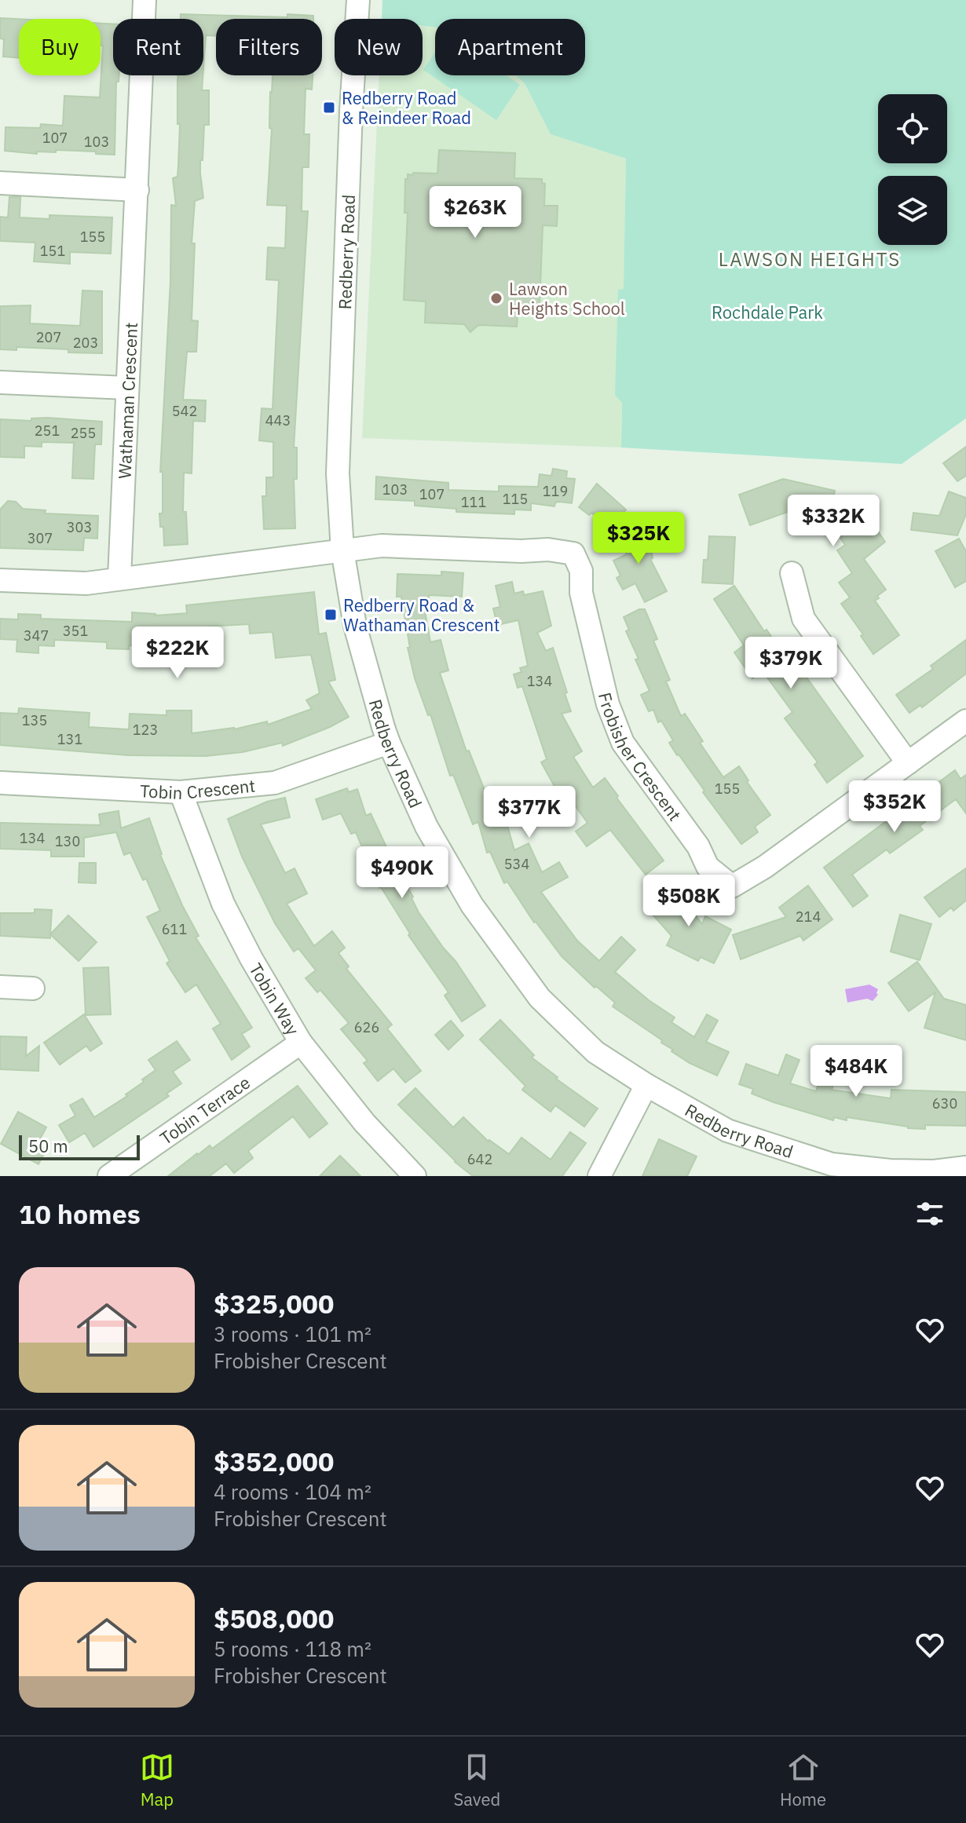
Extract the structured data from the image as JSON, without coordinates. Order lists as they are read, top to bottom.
{
  "streets": {
    "street": [
      "Redberry Road",
      "Wathaman Crescent",
      "Frobisher Crescent",
      "Tobin Crescent",
      "Tobin Way",
      "Tobin Terrace"
    ]
  },
  "crossings": [
    ["Redberry Road", "Frobisher Crescent"],
    ["Redberry Road", "Tobin Crescent"],
    ["Tobin Crescent", "Tobin Way"],
    ["Tobin Way", "Tobin Terrace"]
  ],
  "districts": ["LAWSON HEIGHTS"],
  "parks": ["Rochdale Park"],
  "places": {
    "transit": ["Redberry Road & Reindeer Road", "Redberry Road & Wathaman Crescent"],
    "other": ["Lawson Heights School"]
  },
  "house_numbers": [
    "107",
    "103",
    "155",
    "151",
    "207",
    "203",
    "542",
    "443",
    "251",
    "255",
    "103",
    "119",
    "107",
    "115",
    "111",
    "303",
    "307",
    "351",
    "347",
    "134",
    "135",
    "123",
    "131",
    "155",
    "134",
    "130",
    "534",
    "214",
    "611",
    "626",
    "630",
    "642"
  ],
  "scale_bar": "50 m",
  "page": {
    "chip": [
      "Buy",
      "Rent",
      "Filters",
      "New",
      "Apartment"
    ],
    "price": [
      "$263K",
      "$332K",
      "$325K",
      "$222K",
      "$379K",
      "$352K",
      "$377K",
      "$490K",
      "$508K",
      "$484K"
    ],
    "scale": "50 m",
    "heading": "10 homes",
    "list": [
      {
        "name": "$325,000",
        "note": "3 rooms · 101 m² · Frobisher Crescent"
      },
      {
        "name": "$352,000",
        "note": "4 rooms · 104 m² · Frobisher Crescent"
      },
      {
        "name": "$508,000",
        "note": "5 rooms · 118 m² · Frobisher Crescent"
      }
    ],
    "tabs": ["Map", "Saved", "Home"]
  }
}
